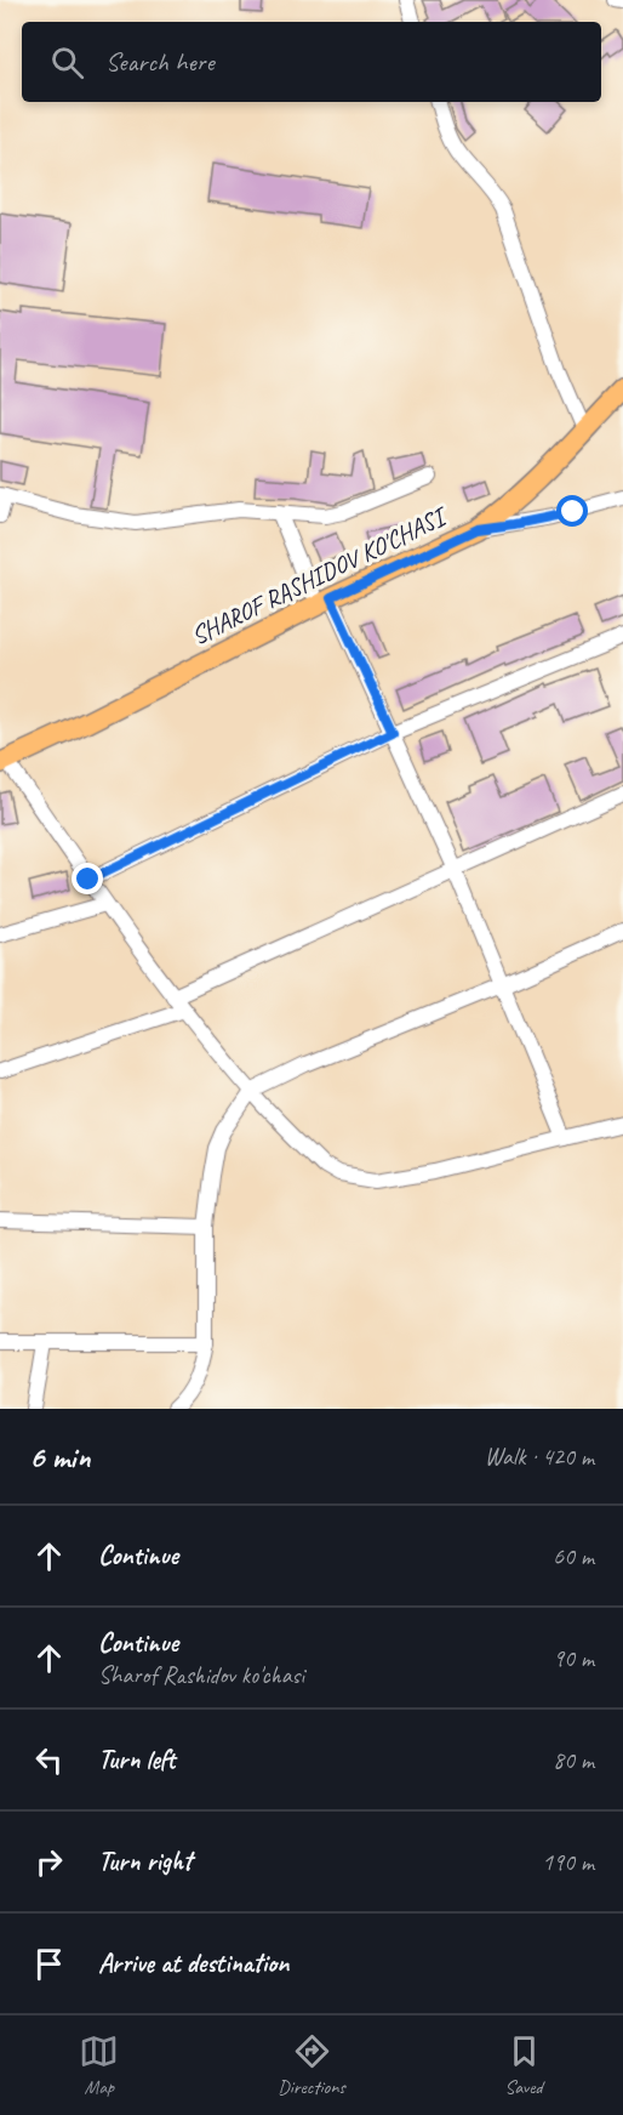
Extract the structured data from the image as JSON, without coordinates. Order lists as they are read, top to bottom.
{
  "streets": {
    "main road": ["SHAROF RASHIDOV KO'CHASI"]
  },
  "page": {
    "search": "Search here",
    "heading": ["6 min", "Walk · 420 m"],
    "list": [
      ["Continue", "60 m"],
      ["Continue", "Sharof Rashidov ko'chasi", "90 m"],
      ["Turn left", "80 m"],
      ["Turn right", "190 m"],
      "Arrive at destination"
    ],
    "nav": ["Map", "Directions", "Saved"]
  }
}
